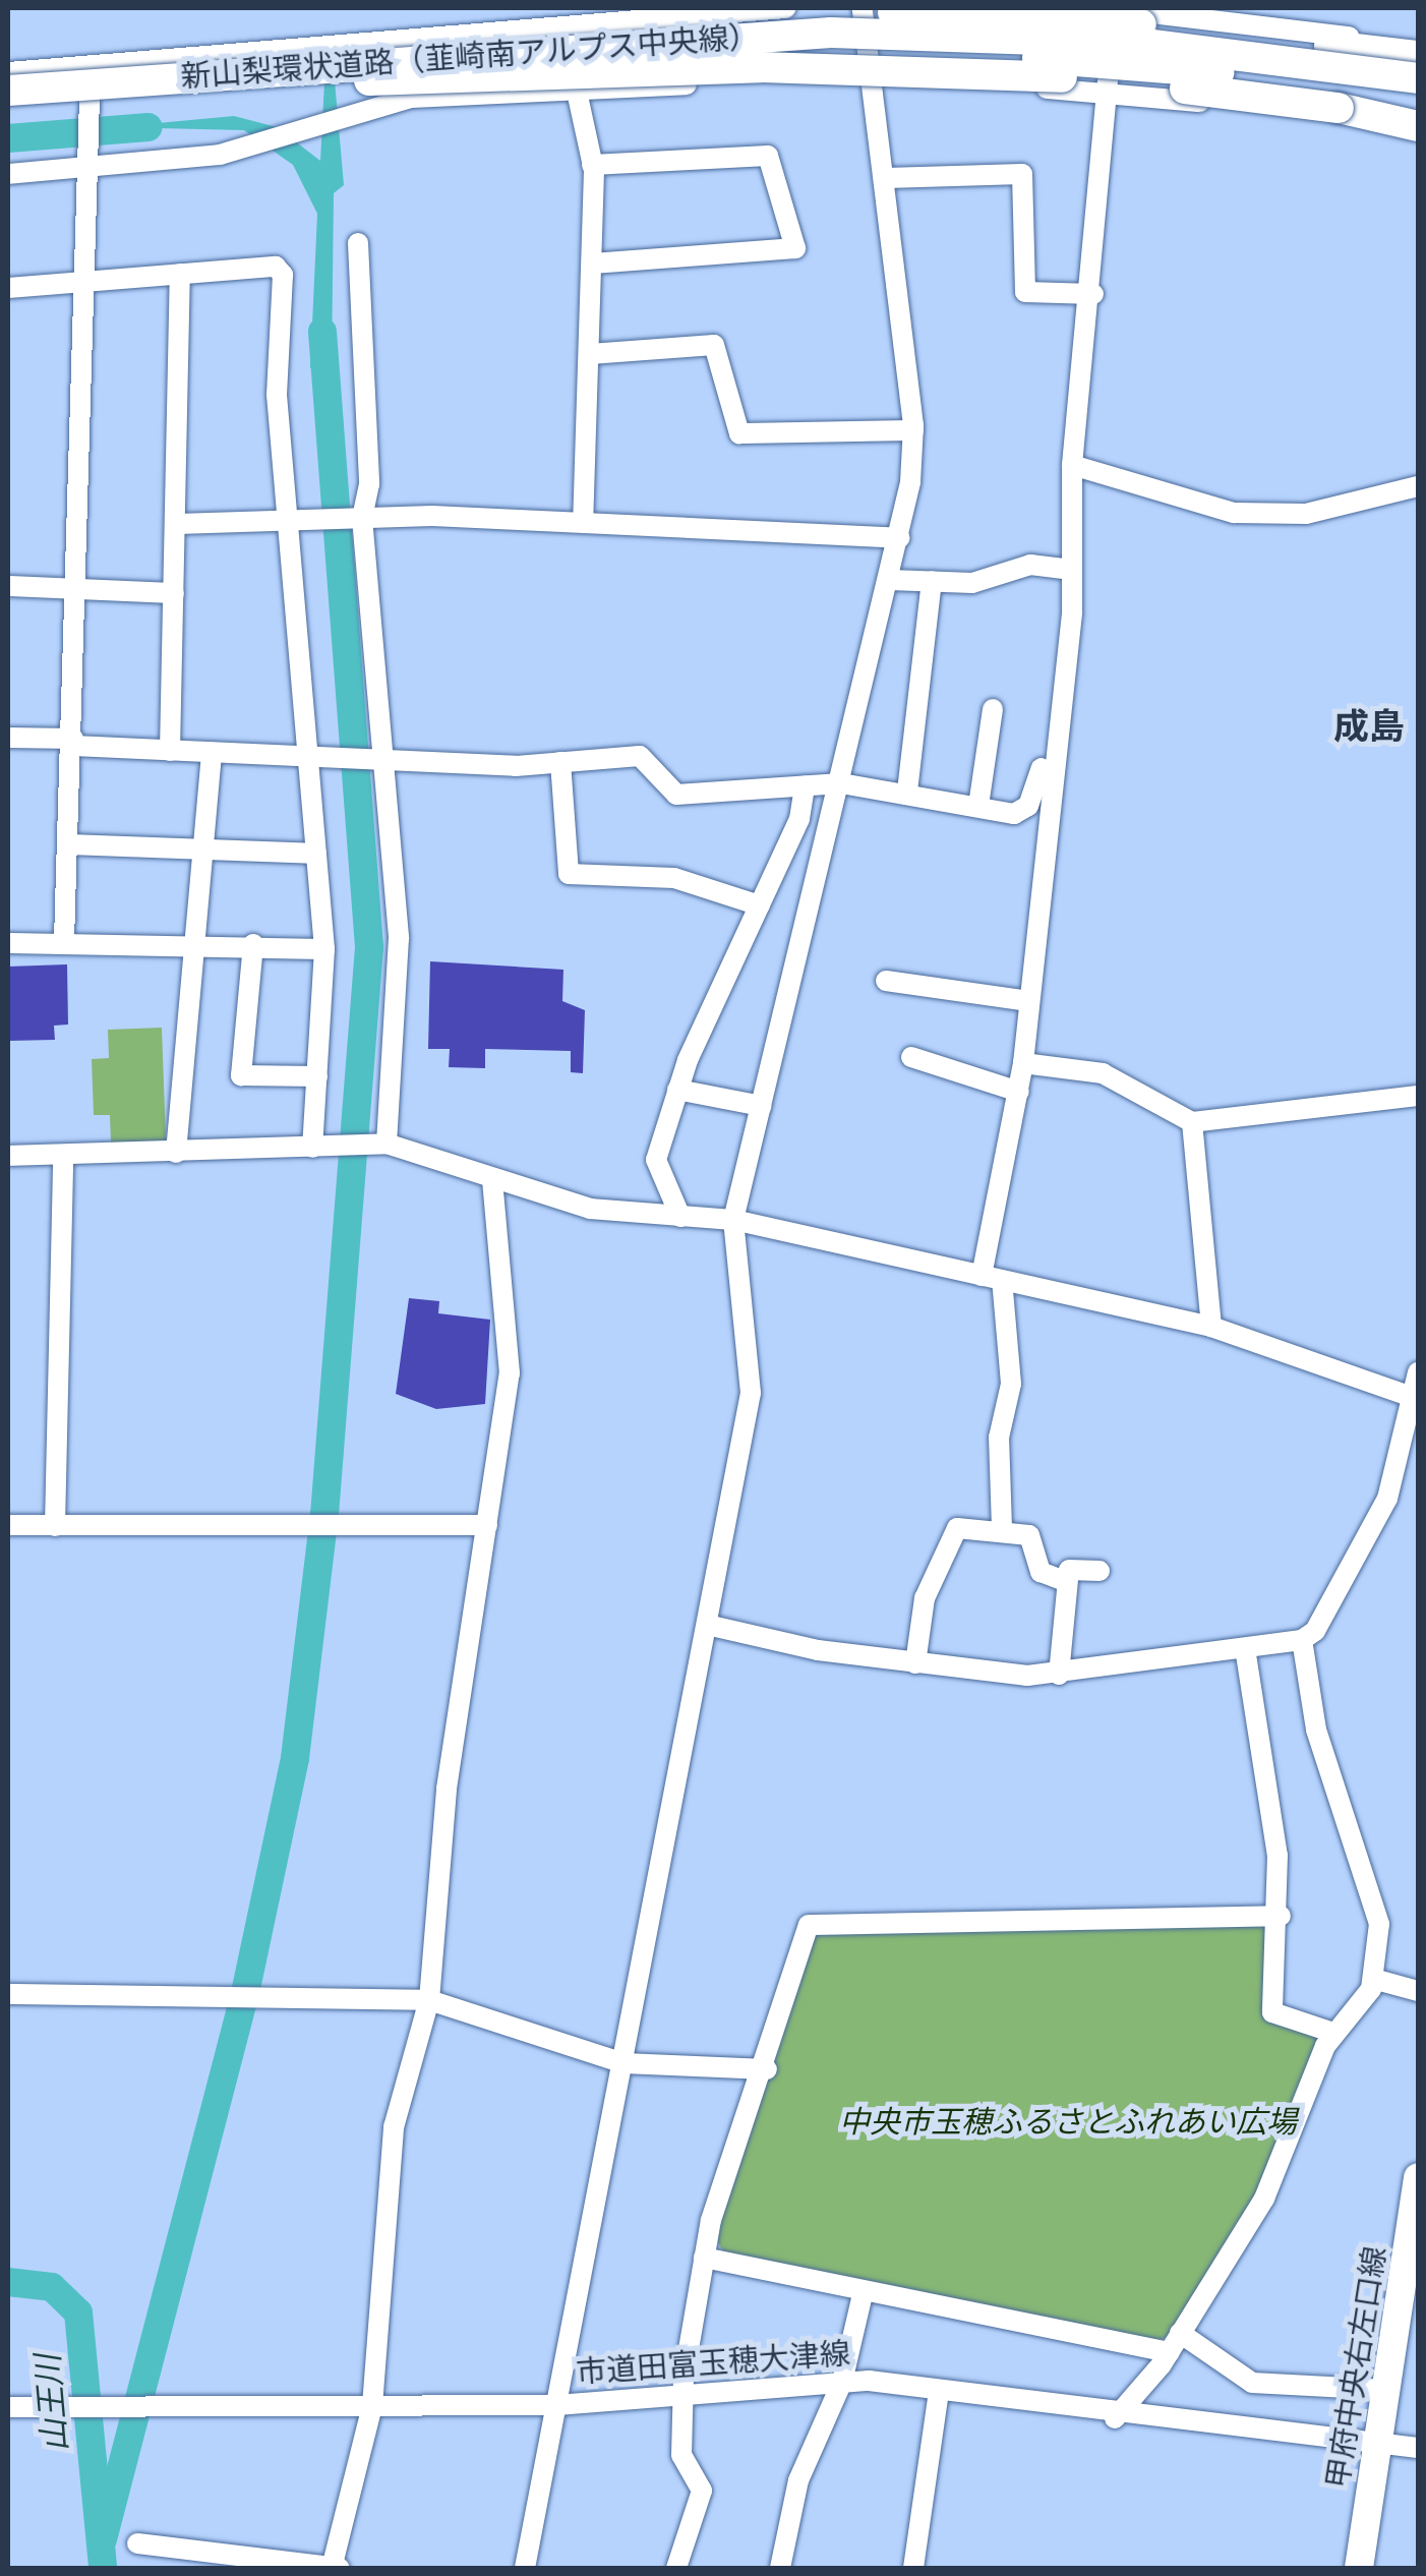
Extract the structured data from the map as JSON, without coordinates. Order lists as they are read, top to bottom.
{
  "streets": {
    "highway": ["新山梨環状道路（韮崎南アルプス中央線）"],
    "main road": ["甲府中央右左口線"],
    "street": ["市道田富玉穂大津線"]
  },
  "crossings": [
    ["市道田富玉穂大津線", "甲府中央右左口線"]
  ],
  "districts": ["成島"],
  "water": ["山王川"],
  "parks": ["中央市玉穂ふるさとふれあい広場"]
}
